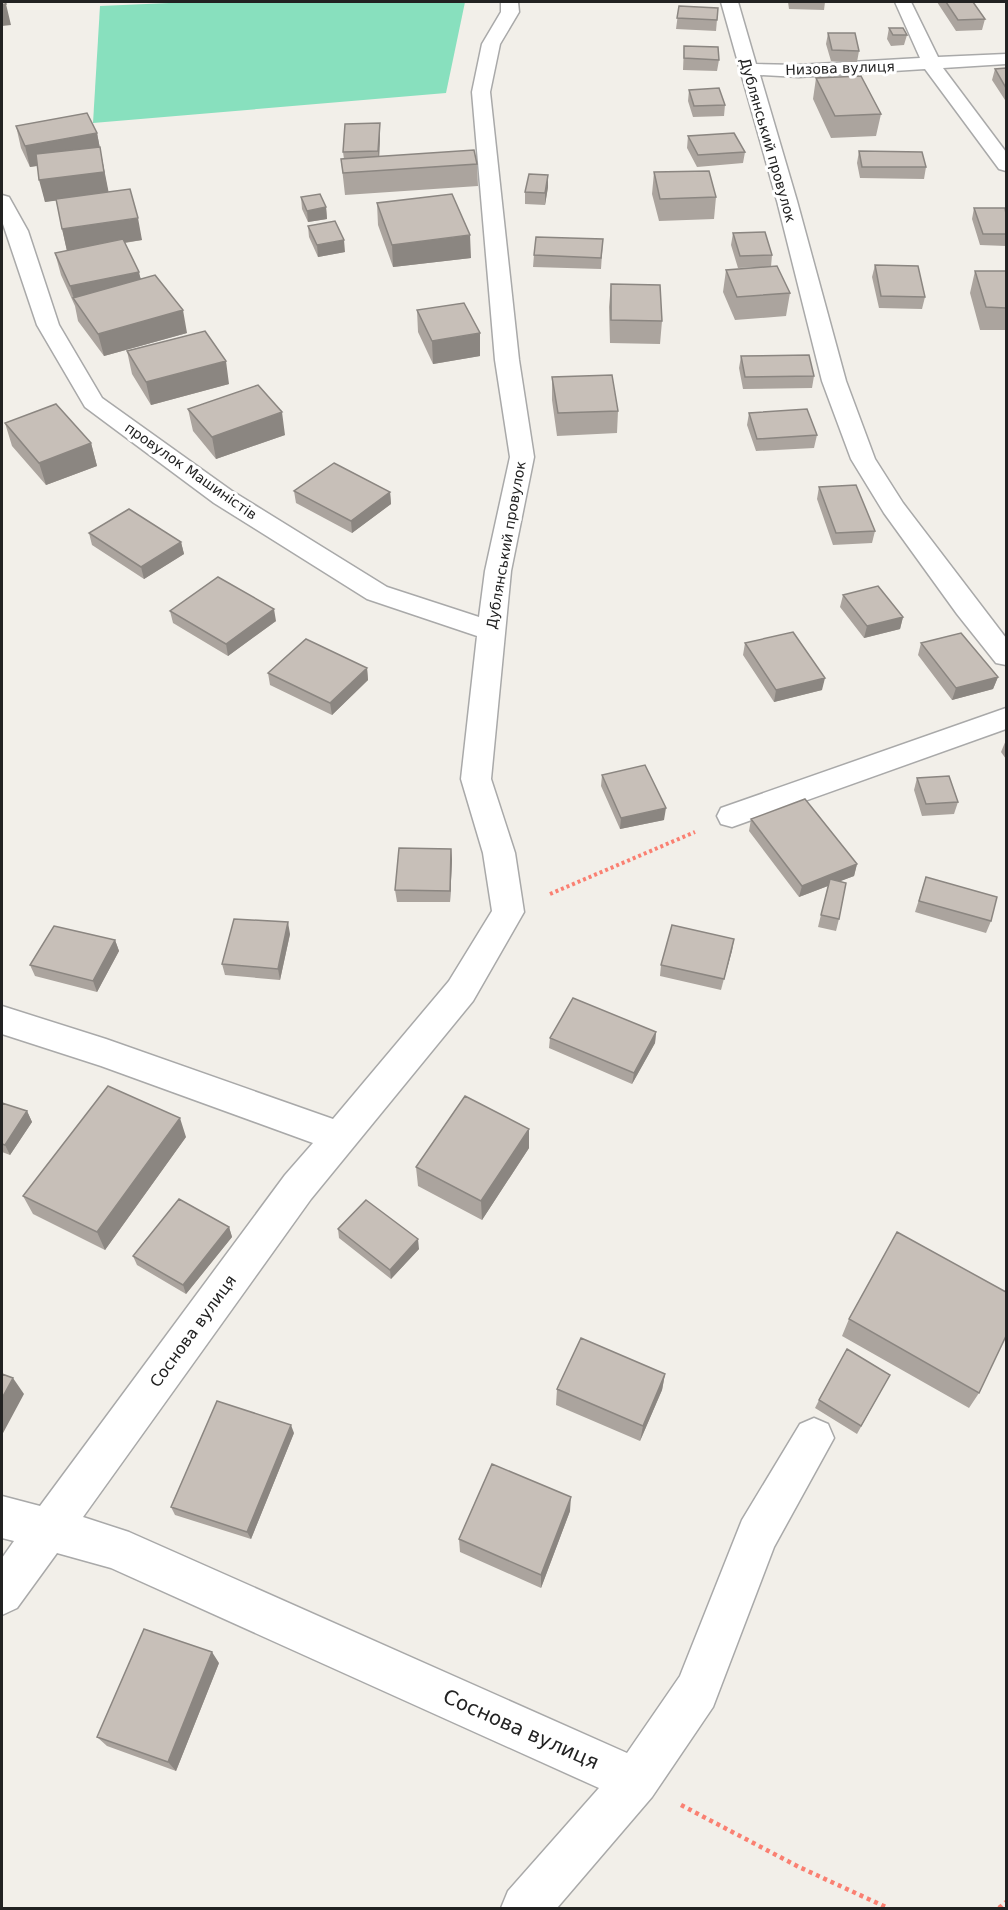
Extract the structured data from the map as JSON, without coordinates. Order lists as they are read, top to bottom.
{
  "streets": {
    "street": [
      "Низова вулиця",
      "Дублянський провулок",
      "провулок Машиністів",
      "Соснова вулиця"
    ]
  },
  "crossings": [
    ["Низова вулиця", "Дублянський провулок"],
    ["Дублянський провулок", "провулок Машиністів"],
    ["Дублянський провулок", "Соснова вулиця"]
  ]
}
